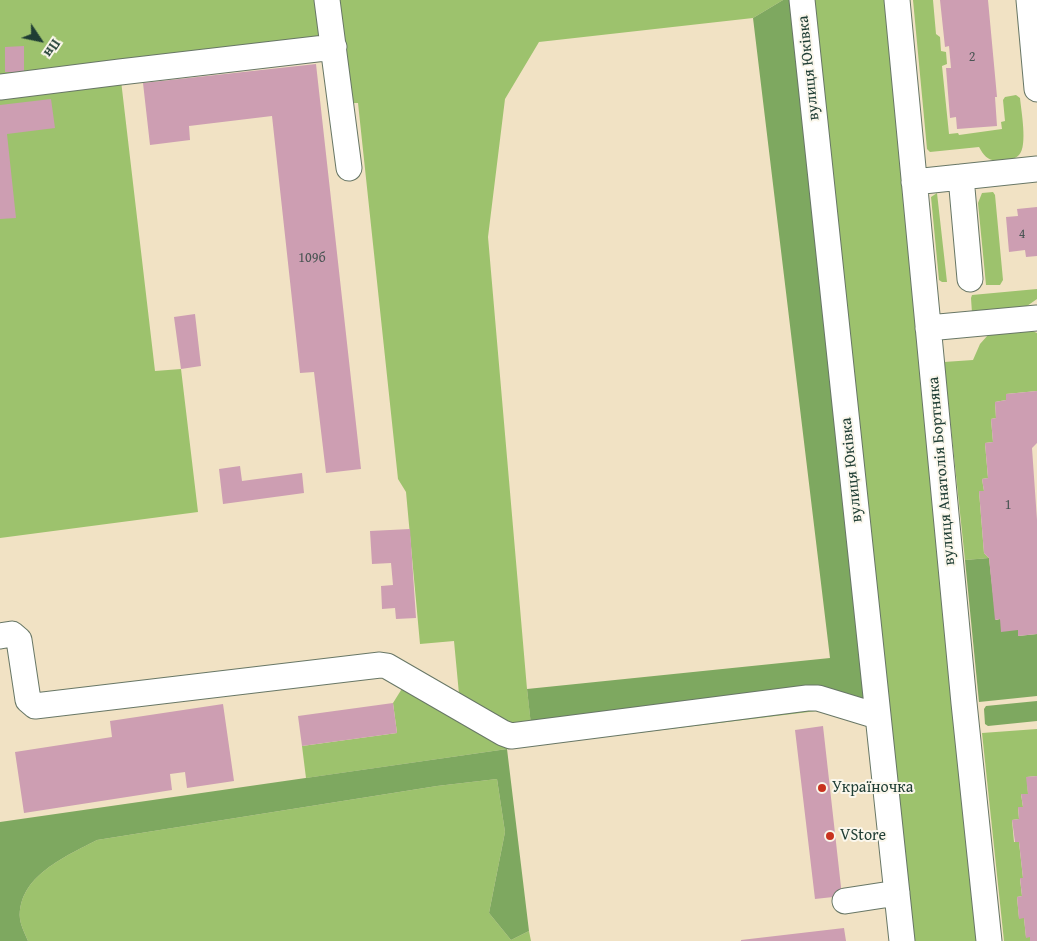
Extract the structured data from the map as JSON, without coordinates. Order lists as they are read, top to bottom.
{
  "streets": {
    "street": ["вулиця Юківка", "вулиця Анатолія Бортняка"]
  },
  "places": ["Україночка", "VStore"],
  "house_numbers": [
    "2",
    "4",
    "109б",
    "1"
  ],
  "north": "bottom right"
}
